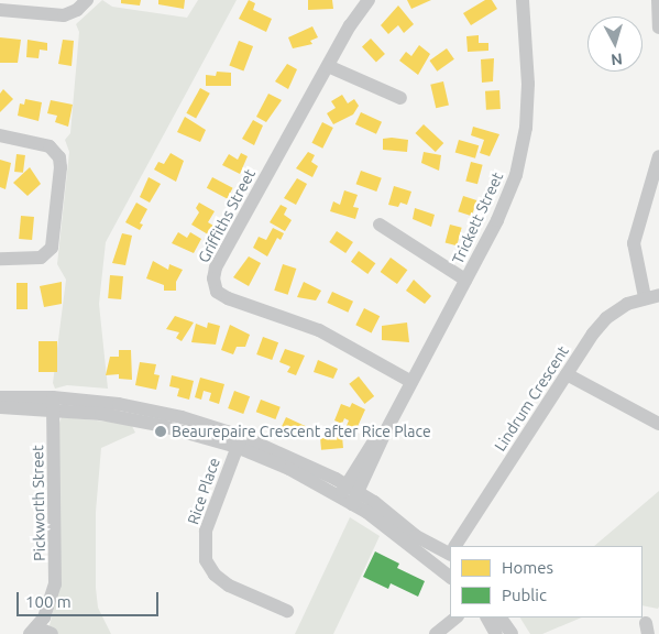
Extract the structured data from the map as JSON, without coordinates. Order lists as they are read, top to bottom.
{
  "streets": {
    "street": [
      "Griffiths Street",
      "Trickett Street",
      "Lindrum Crescent",
      "Rice Place",
      "Pickworth Street"
    ]
  },
  "crossings": [
    ["Griffiths Street", "Trickett Street"]
  ],
  "places": ["Beaurepaire Crescent after Rice Place"],
  "legend": ["Homes", "Public"],
  "scale_bar": "100 m",
  "north": "bottom"
}
